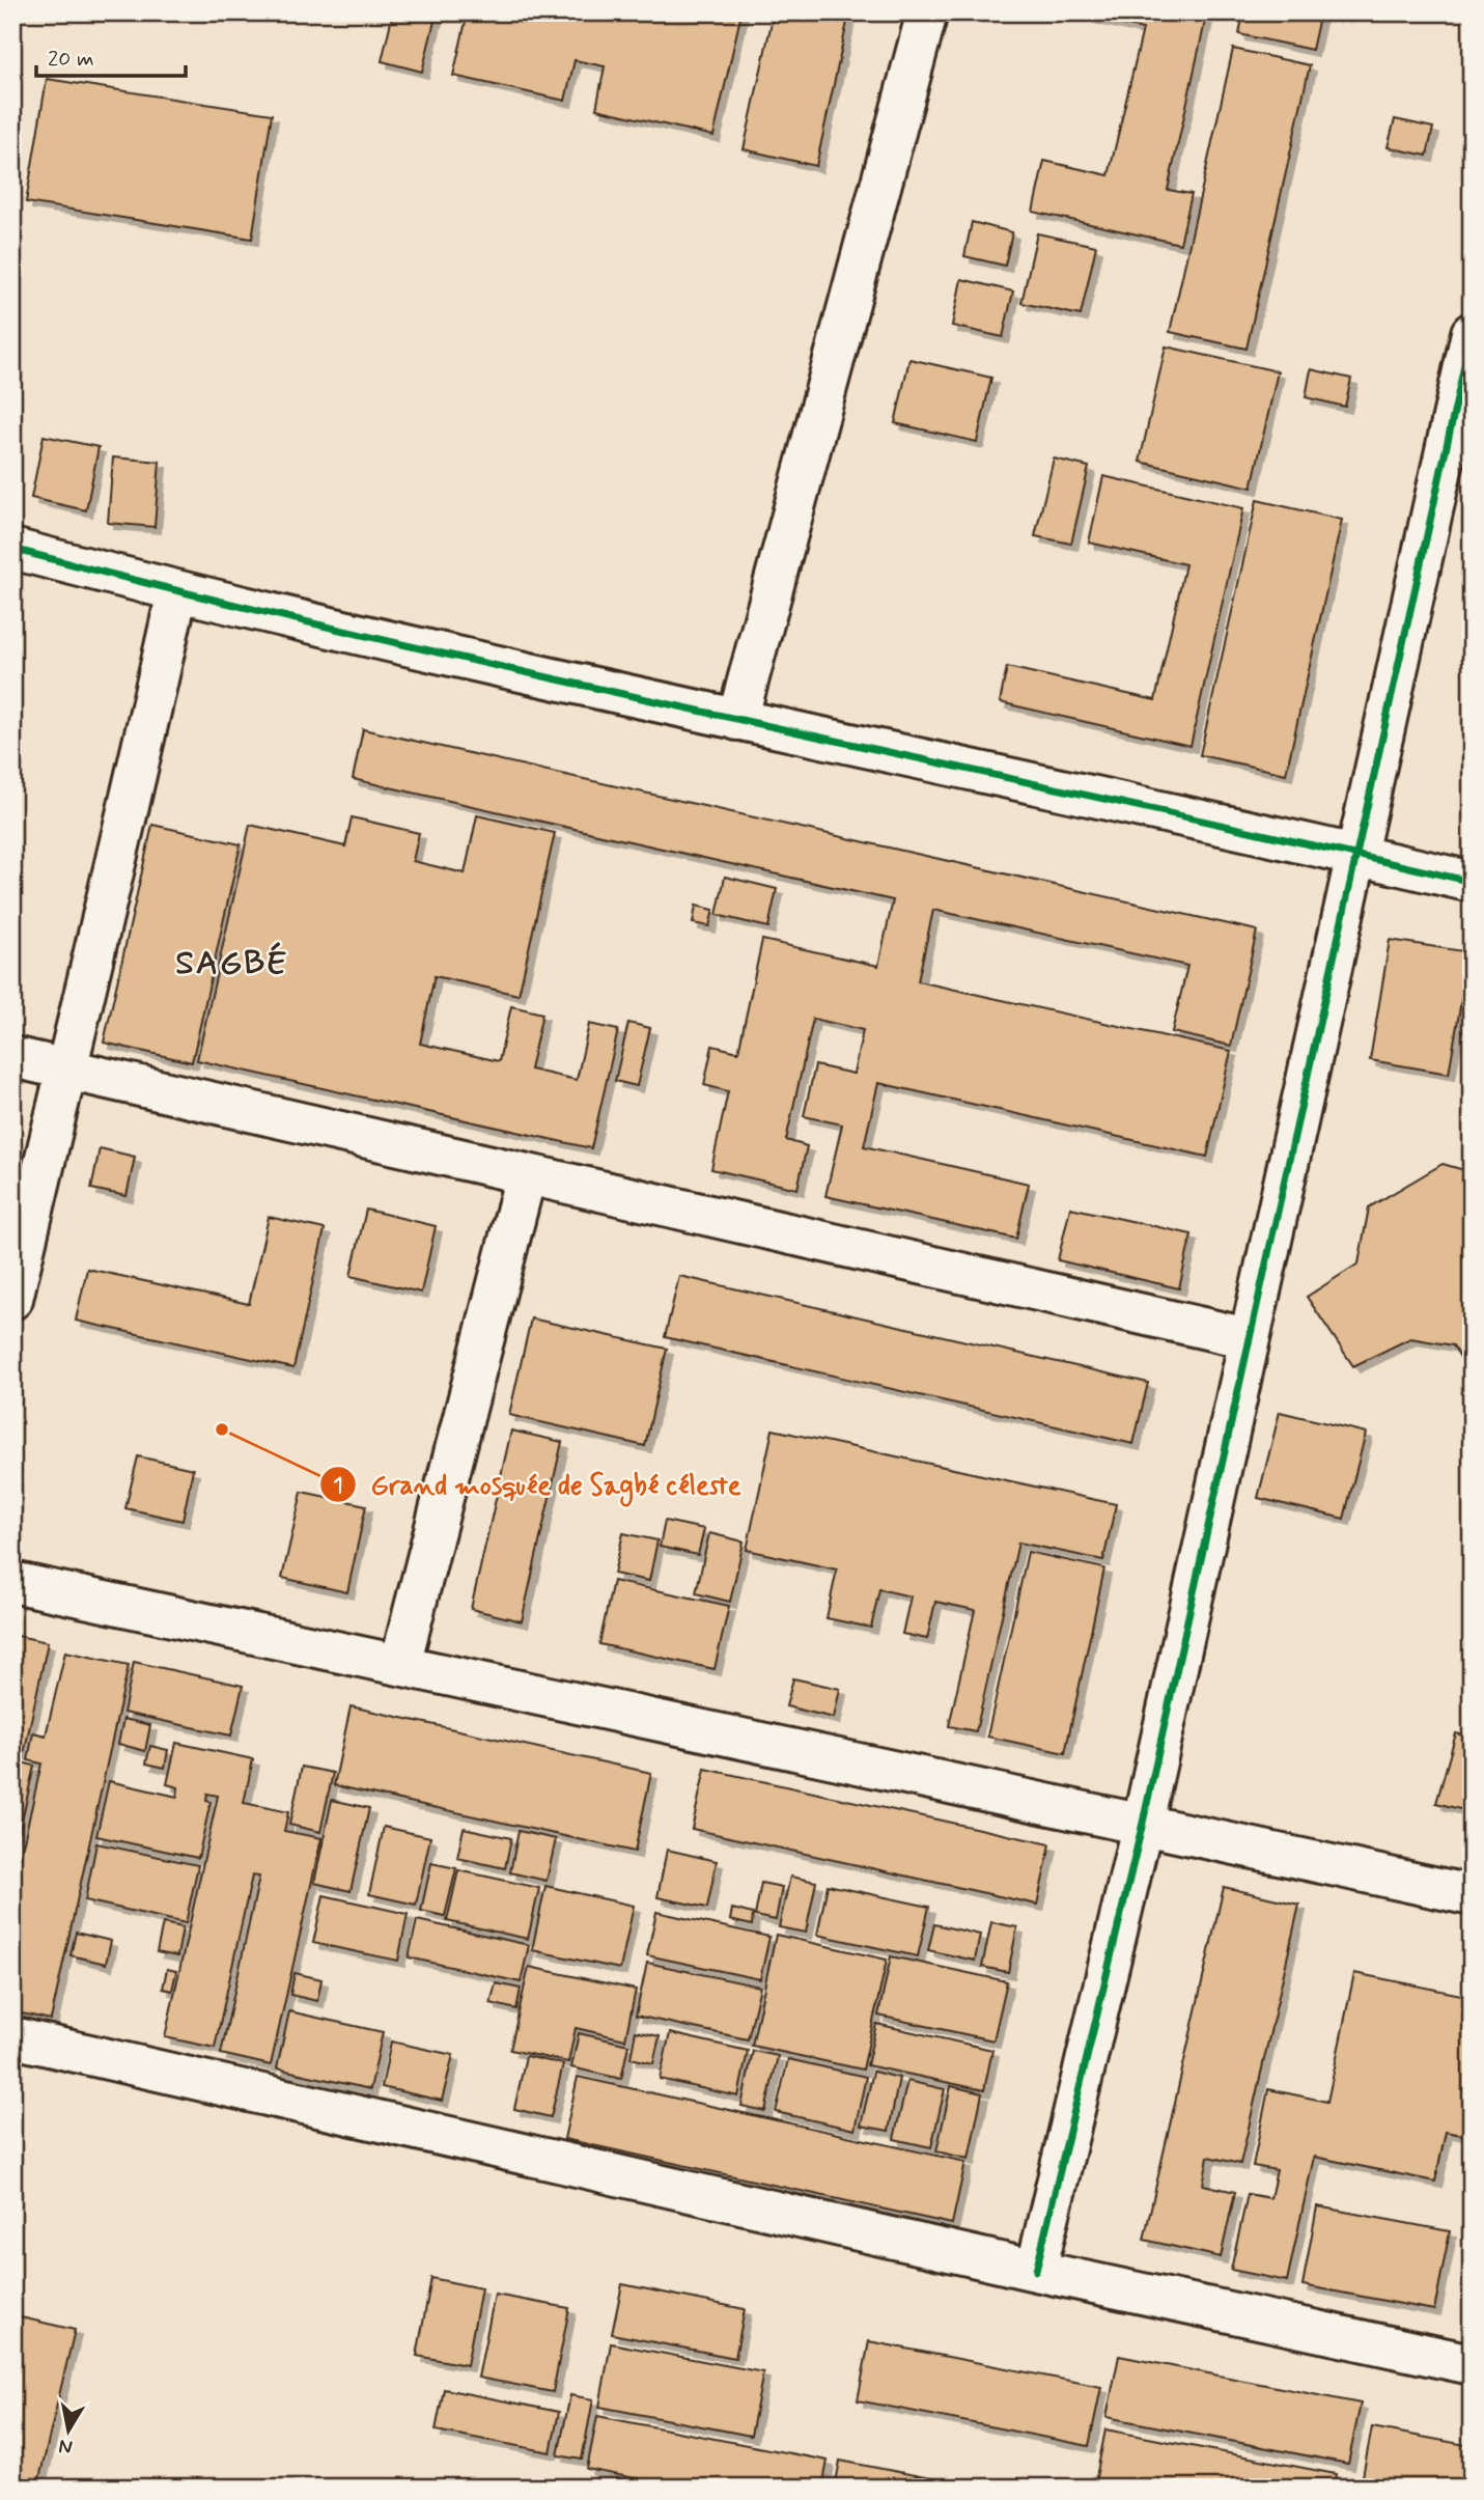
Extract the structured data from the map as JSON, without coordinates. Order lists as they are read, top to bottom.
{
  "districts": ["SAGBÉ"],
  "places": ["Grand mosquée de Sagbé céleste"],
  "scale_bar": "20 m",
  "north": "bottom"
}
